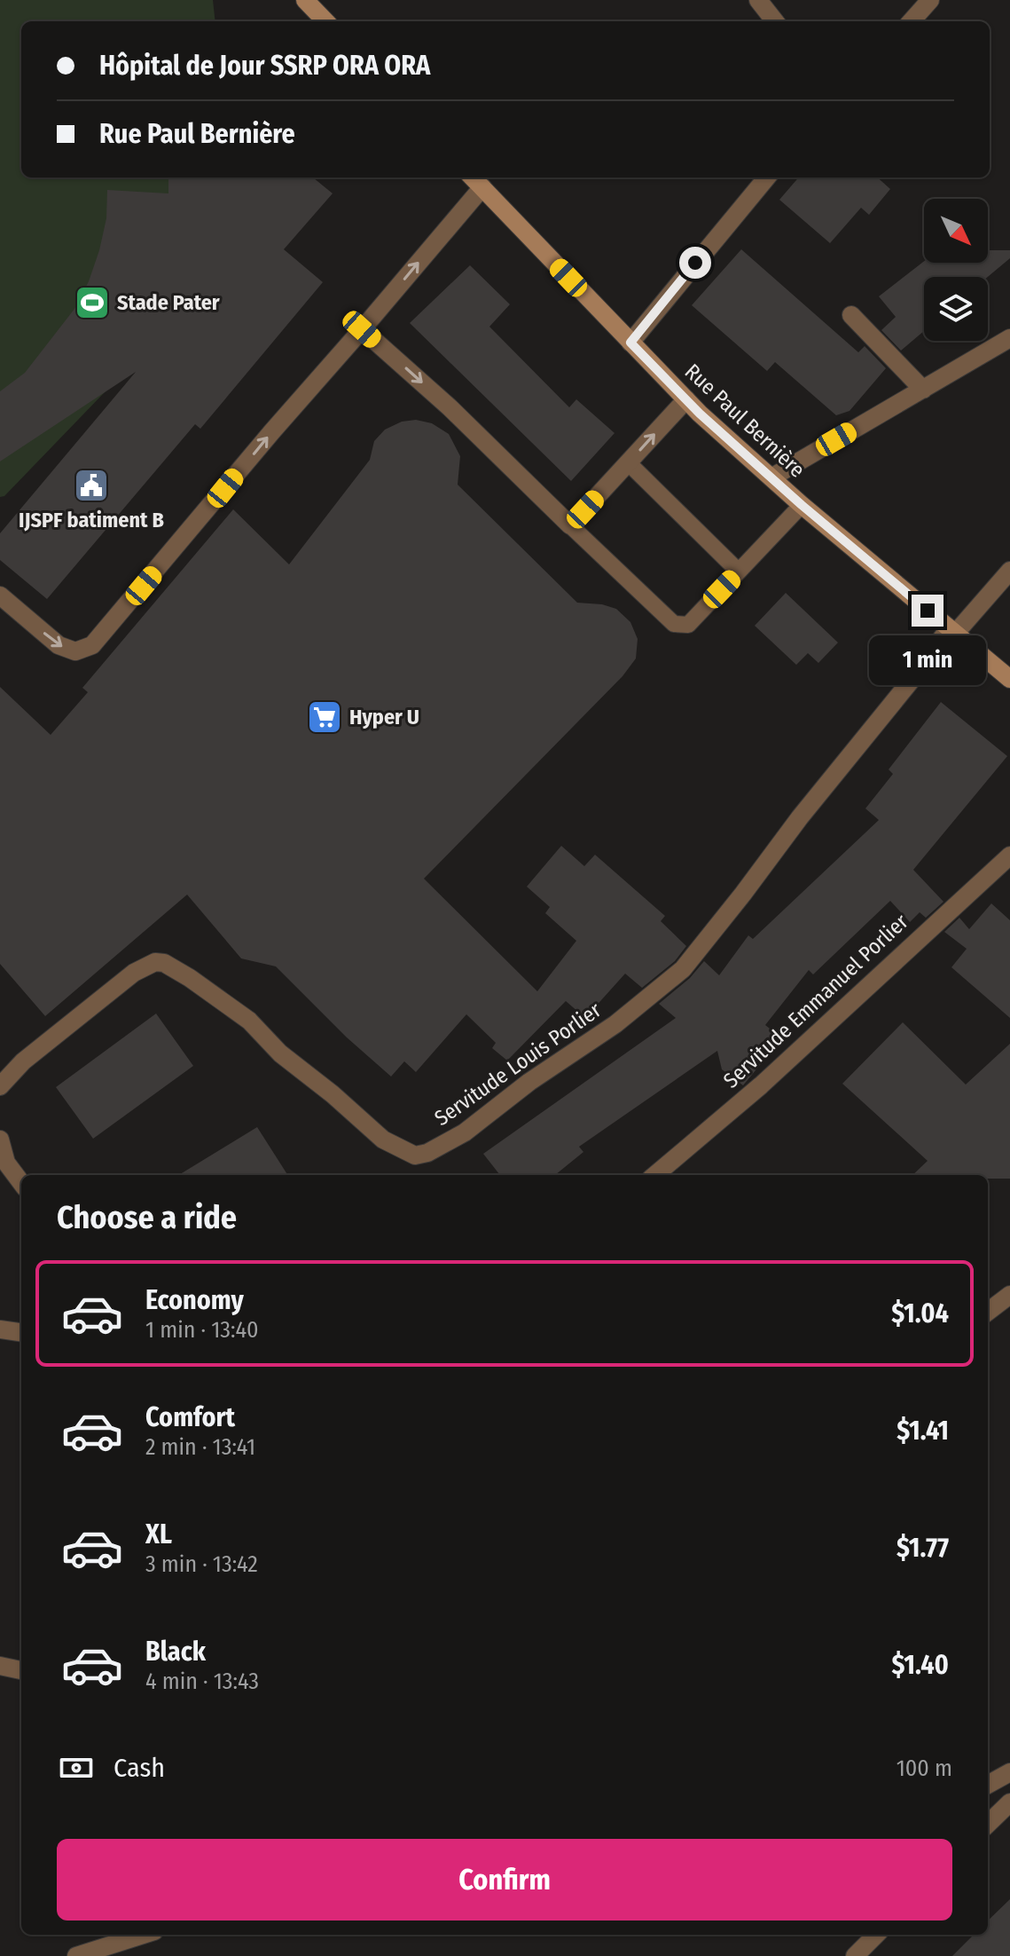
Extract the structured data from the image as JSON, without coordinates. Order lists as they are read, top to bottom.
{
  "streets": {
    "main road": ["Rue Paul Bernière"],
    "street": ["Servitude Emmanuel Porlier", "Servitude Louis Porlier"]
  },
  "crossings": [
    ["Rue Paul Bernière", "Servitude Louis Porlier"]
  ],
  "places": {
    "sports": ["Stade Pater"],
    "public building": ["IJSPF batiment B"],
    "supermarket": ["Hyper U"]
  },
  "north": "bottom right",
  "page": {
    "banner": ["Hôpital de Jour SSRP ORA ORA", "Rue Paul Bernière"],
    "bubble": "1 min",
    "heading": "Choose a ride",
    "list": [
      {
        "name": "Economy",
        "note": "1 min · 13:40",
        "value": "$1.04"
      },
      {
        "name": "Comfort",
        "note": "2 min · 13:41",
        "value": "$1.41"
      },
      {
        "name": "XL",
        "note": "3 min · 13:42",
        "value": "$1.77"
      },
      {
        "name": "Black",
        "note": "4 min · 13:43",
        "value": "$1.40"
      }
    ],
    "pay": ["Cash", "100 m"],
    "buttons": "Confirm"
  }
}
